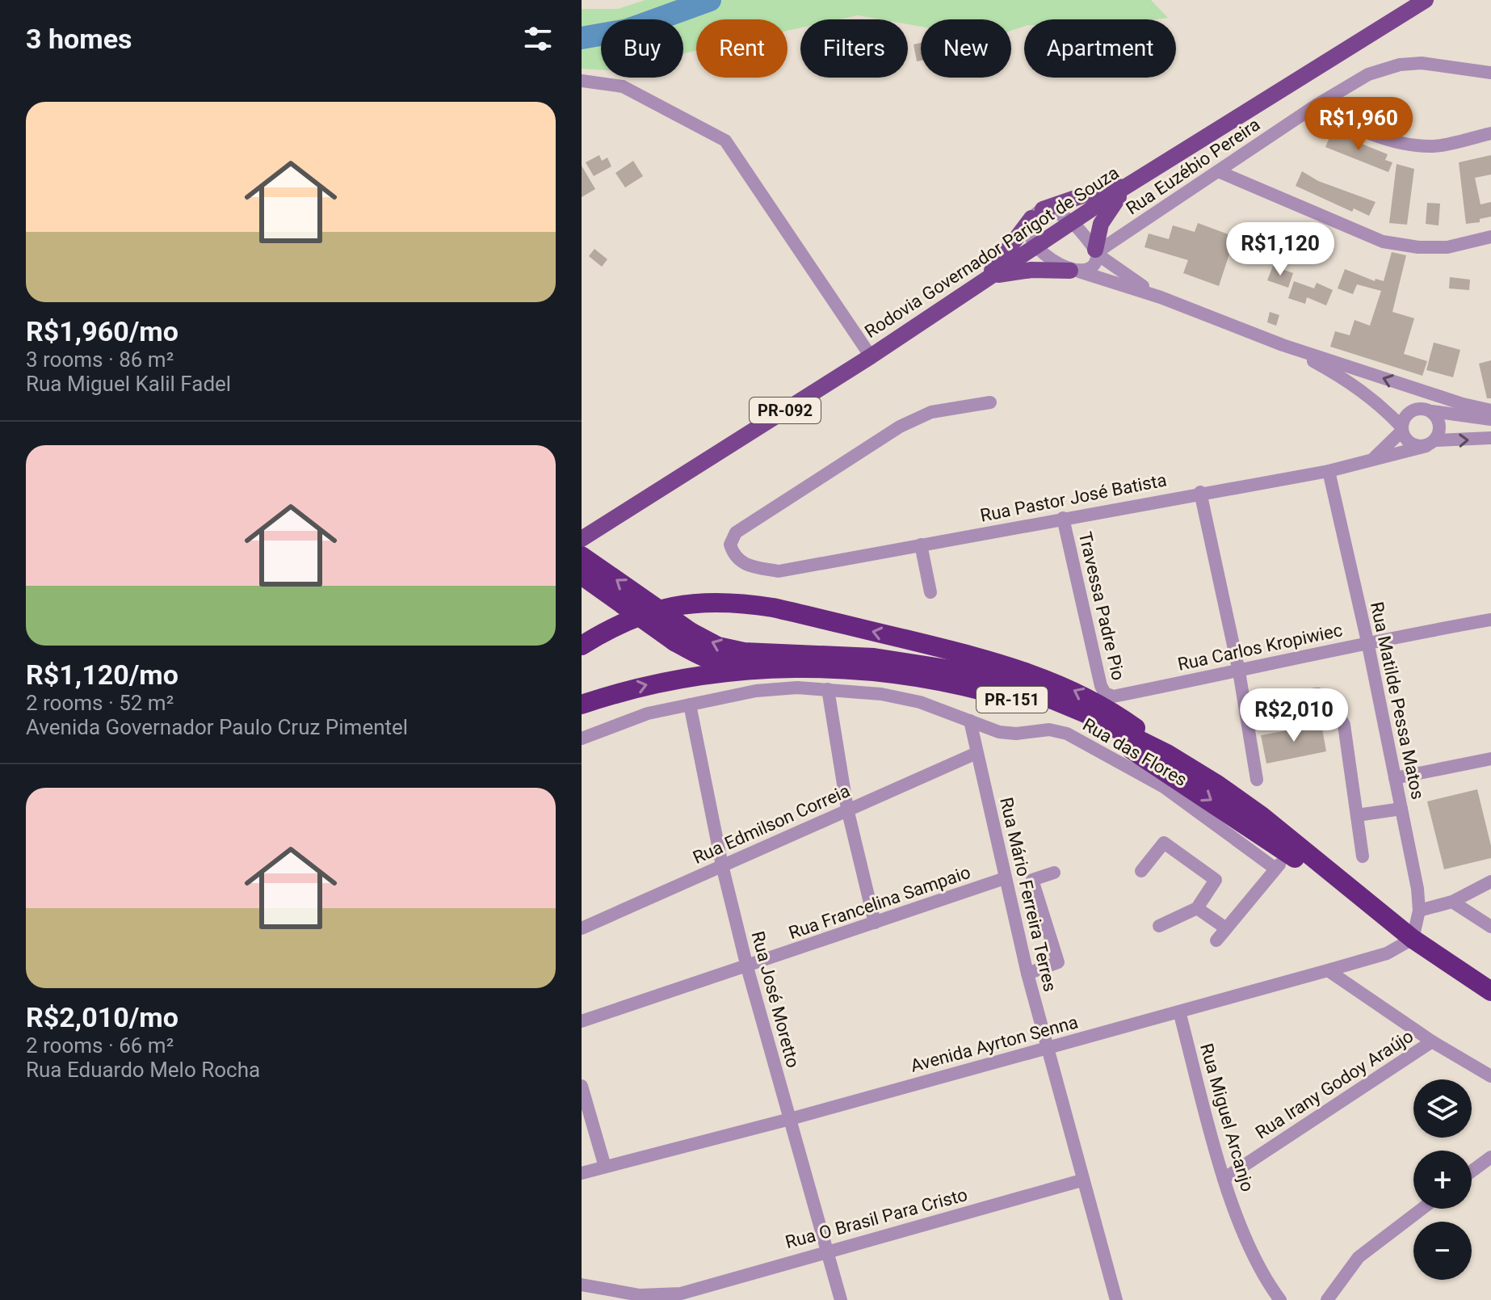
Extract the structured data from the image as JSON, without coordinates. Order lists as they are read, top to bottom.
{
  "streets": {
    "highway": ["PR-151"],
    "main road": ["Rodovia Governador Parigot de Souza", "PR-092"],
    "street": [
      "Rua Euzébio Pereira",
      "Rua Pastor José Batista",
      "Travessa Padre Pio",
      "Rua Carlos Kropiwiec",
      "Rua Matilde Pessa Matos",
      "Rua das Flores",
      "Rua Edmilson Correia",
      "Rua Mário Ferreira Terres",
      "Rua Francelina Sampaio",
      "Rua José Moretto",
      "Avenida Ayrton Senna",
      "Rua Irany Godoy Araújo",
      "Rua Miguel Arcanjo",
      "Rua O Brasil Para Cristo"
    ]
  },
  "crossings": [
    ["Rua Pastor José Batista", "Travessa Padre Pio"],
    ["Rua Pastor José Batista", "Rua Matilde Pessa Matos"],
    ["Travessa Padre Pio", "Rua Carlos Kropiwiec"],
    ["Rua Carlos Kropiwiec", "Rua Matilde Pessa Matos"],
    ["PR-151", "Rua Matilde Pessa Matos"],
    ["PR-151", "Avenida Ayrton Senna"],
    ["Rua Matilde Pessa Matos", "Avenida Ayrton Senna"],
    ["Rua das Flores", "Rua Mário Ferreira Terres"],
    ["Rua das Flores", "Rua José Moretto"],
    ["Rua Edmilson Correia", "Rua Mário Ferreira Terres"],
    ["Rua Edmilson Correia", "Rua José Moretto"],
    ["Rua Mário Ferreira Terres", "Rua Francelina Sampaio"],
    ["Rua Mário Ferreira Terres", "Avenida Ayrton Senna"],
    ["Rua Mário Ferreira Terres", "Rua O Brasil Para Cristo"],
    ["Rua Francelina Sampaio", "Rua José Moretto"],
    ["Rua José Moretto", "Avenida Ayrton Senna"],
    ["Rua José Moretto", "Rua O Brasil Para Cristo"],
    ["Avenida Ayrton Senna", "Rua Miguel Arcanjo"],
    ["Rua Irany Godoy Araújo", "Rua Miguel Arcanjo"]
  ],
  "page": {
    "heading": "3 homes",
    "chip": [
      "Buy",
      "Rent",
      "Filters",
      "New",
      "Apartment"
    ],
    "list": [
      {
        "name": "R$1,960/mo",
        "note": "3 rooms · 86 m² · Rua Miguel Kalil Fadel"
      },
      {
        "name": "R$1,120/mo",
        "note": "2 rooms · 52 m² · Avenida Governador Paulo Cruz Pimentel"
      },
      {
        "name": "R$2,010/mo",
        "note": "2 rooms · 66 m² · Rua Eduardo Melo Rocha"
      }
    ],
    "price": ["R$1,960", "R$1,120", "R$2,010"],
    "map_buttons": ["+", "−"]
  }
}
